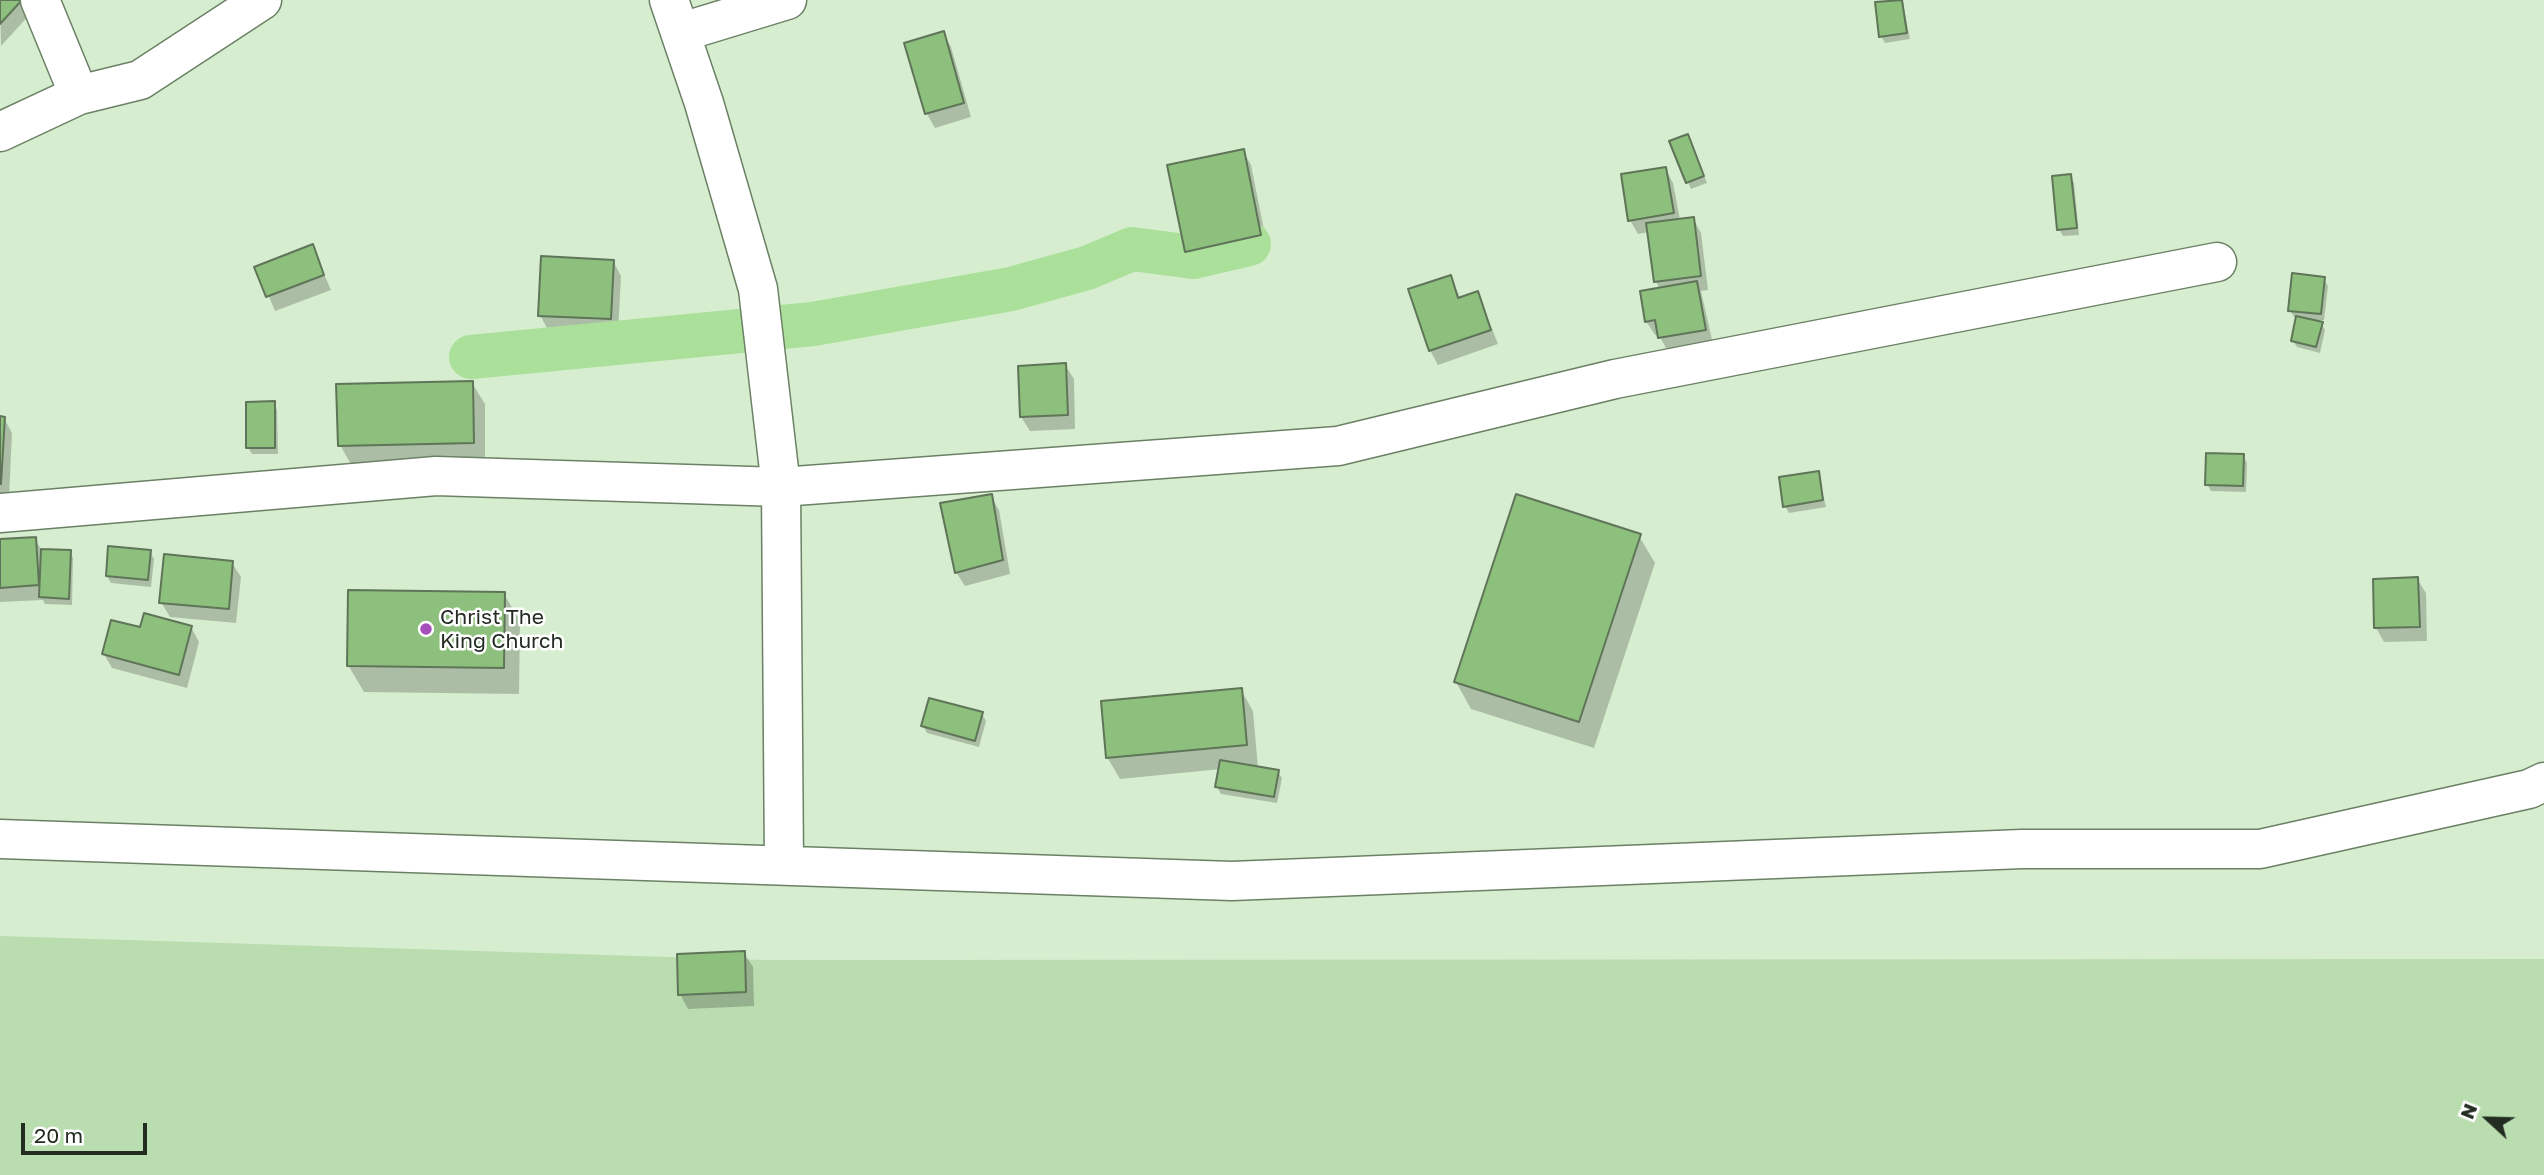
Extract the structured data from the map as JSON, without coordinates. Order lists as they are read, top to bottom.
{
  "places": ["Christ The King Church"],
  "scale_bar": "20 m",
  "north": "left"
}
